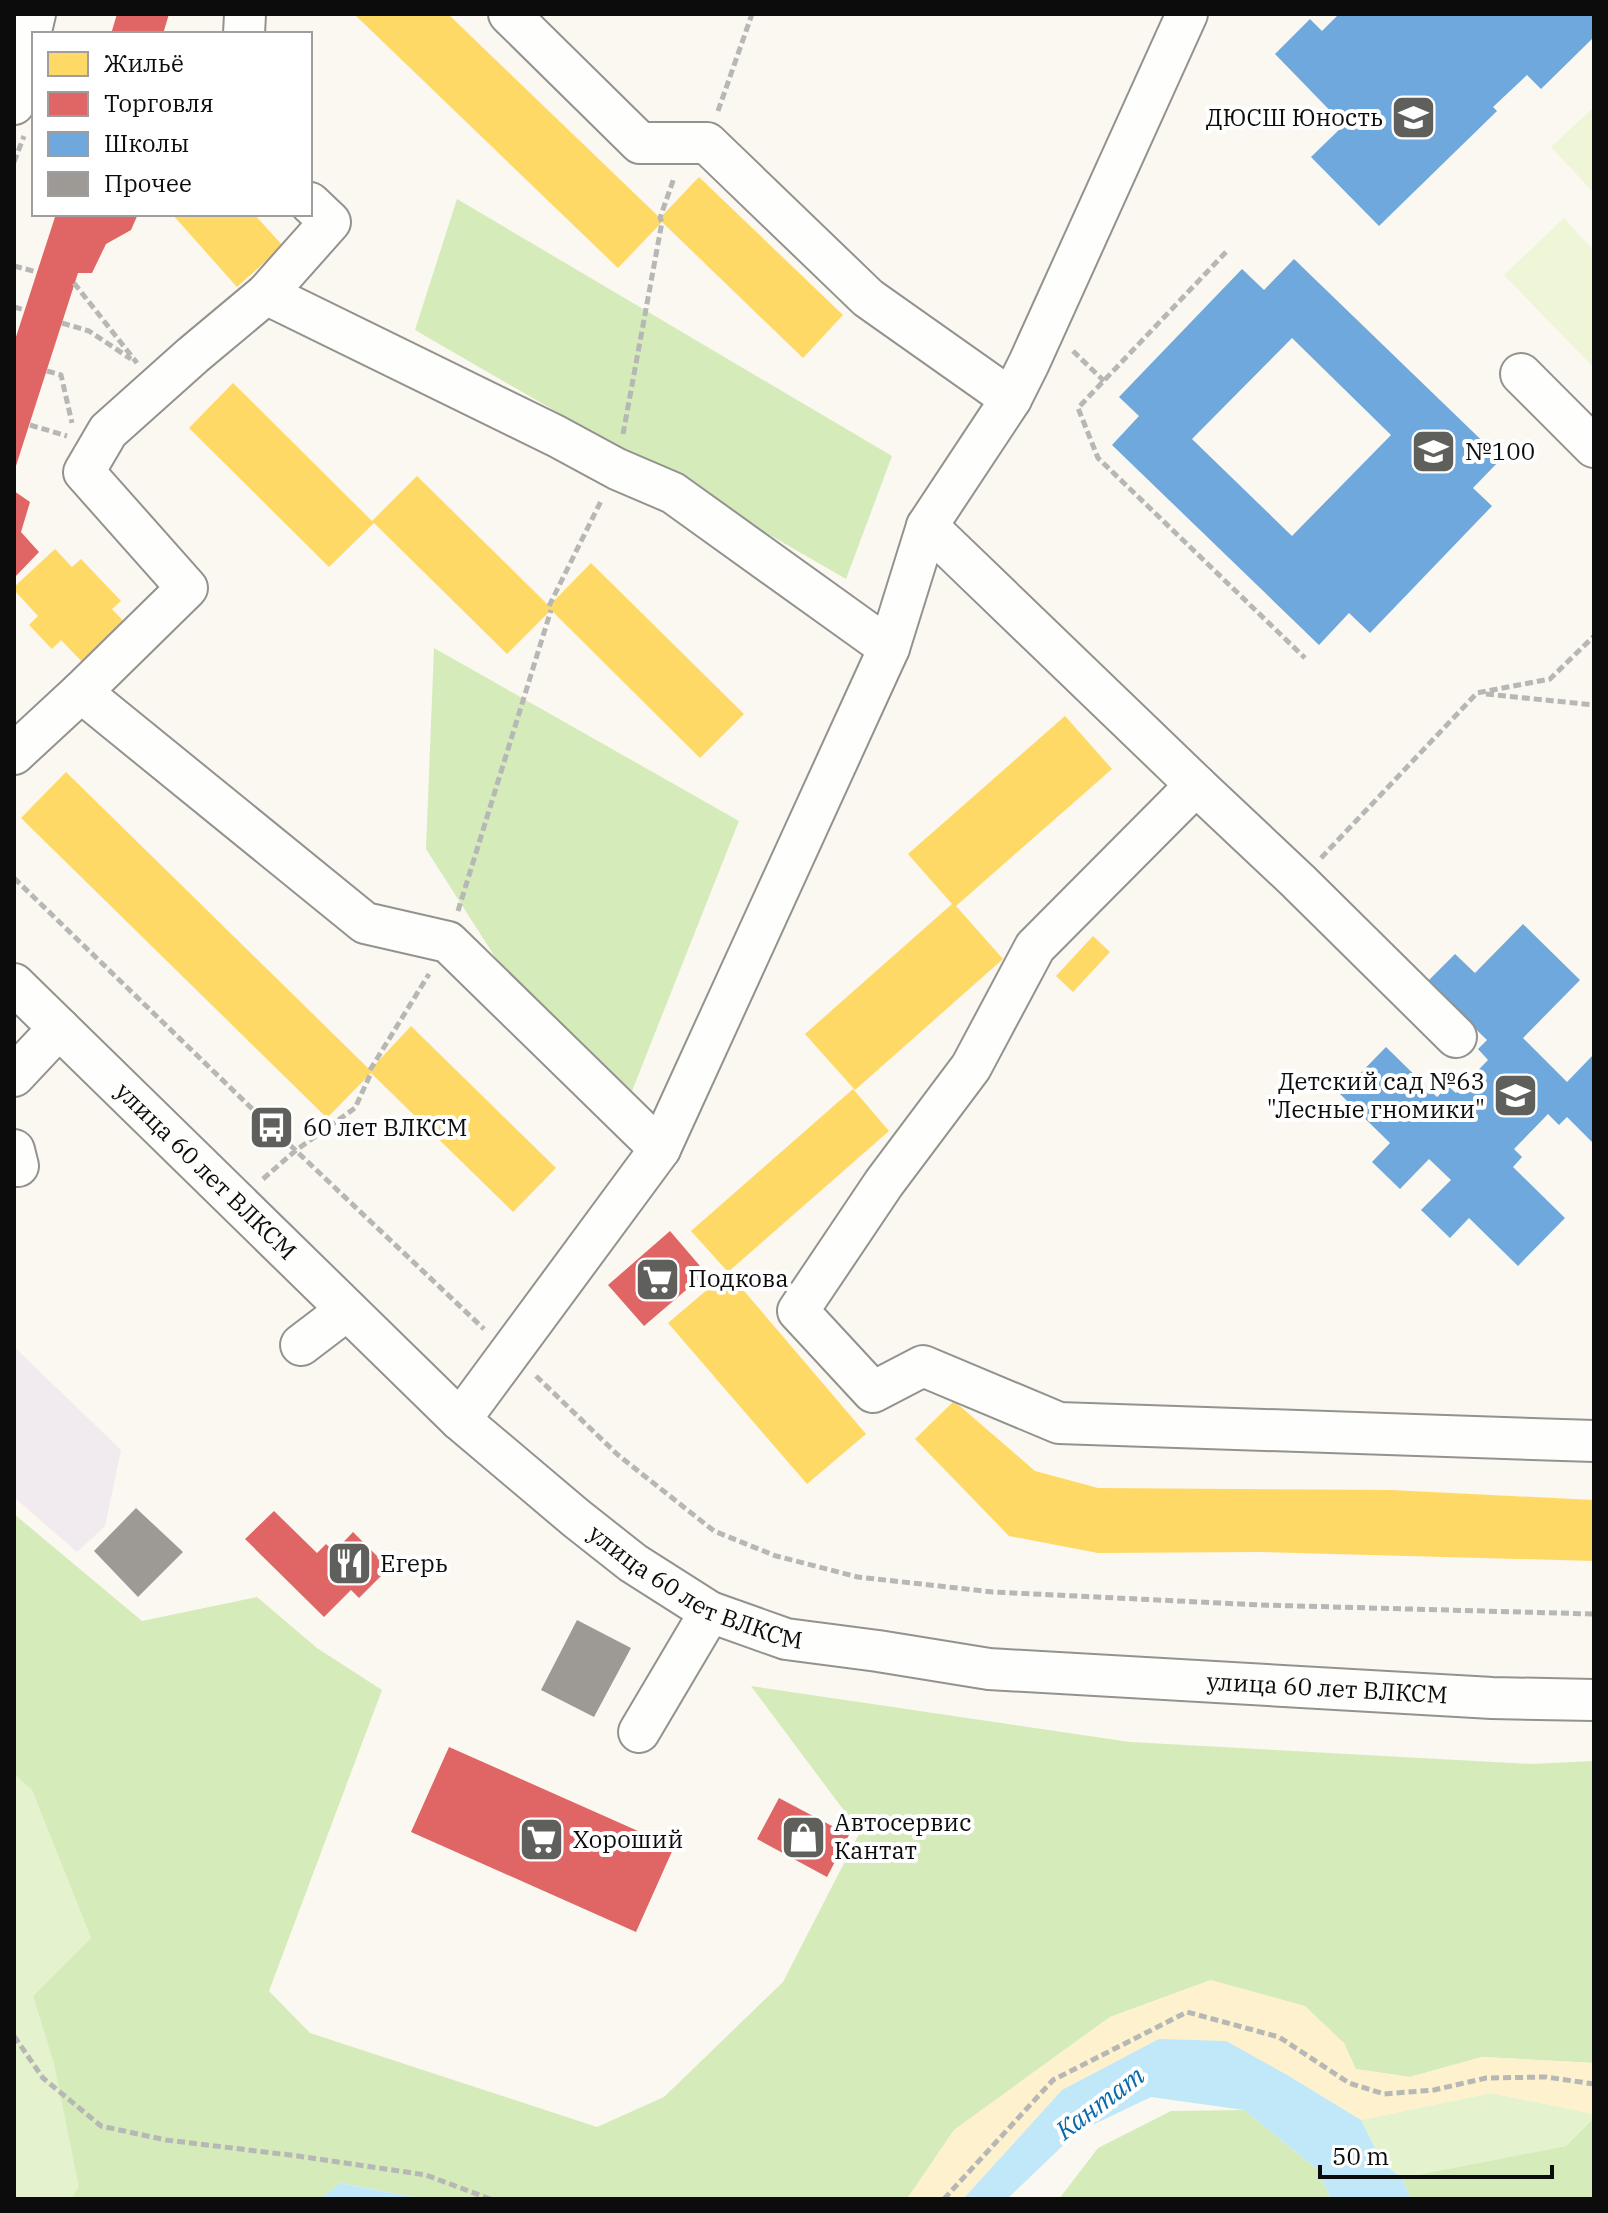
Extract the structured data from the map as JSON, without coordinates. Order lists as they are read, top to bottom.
{
  "streets": {
    "street": ["улица 60 лет ВЛКСМ"]
  },
  "water": ["Кантат"],
  "places": {
    "school or university": ["ДЮСШ Юность", "№100", "Детский сад №63 \"Лесные гномики\""],
    "bus stop": ["60 лет ВЛКСМ"],
    "supermarket": ["Подкова", "Хороший"],
    "restaurant": ["Егерь"],
    "shop": ["Автосервис Кантат"]
  },
  "legend": [
    "Жильё",
    "Торговля",
    "Школы",
    "Прочее"
  ],
  "scale_bar": "50 m"
}
